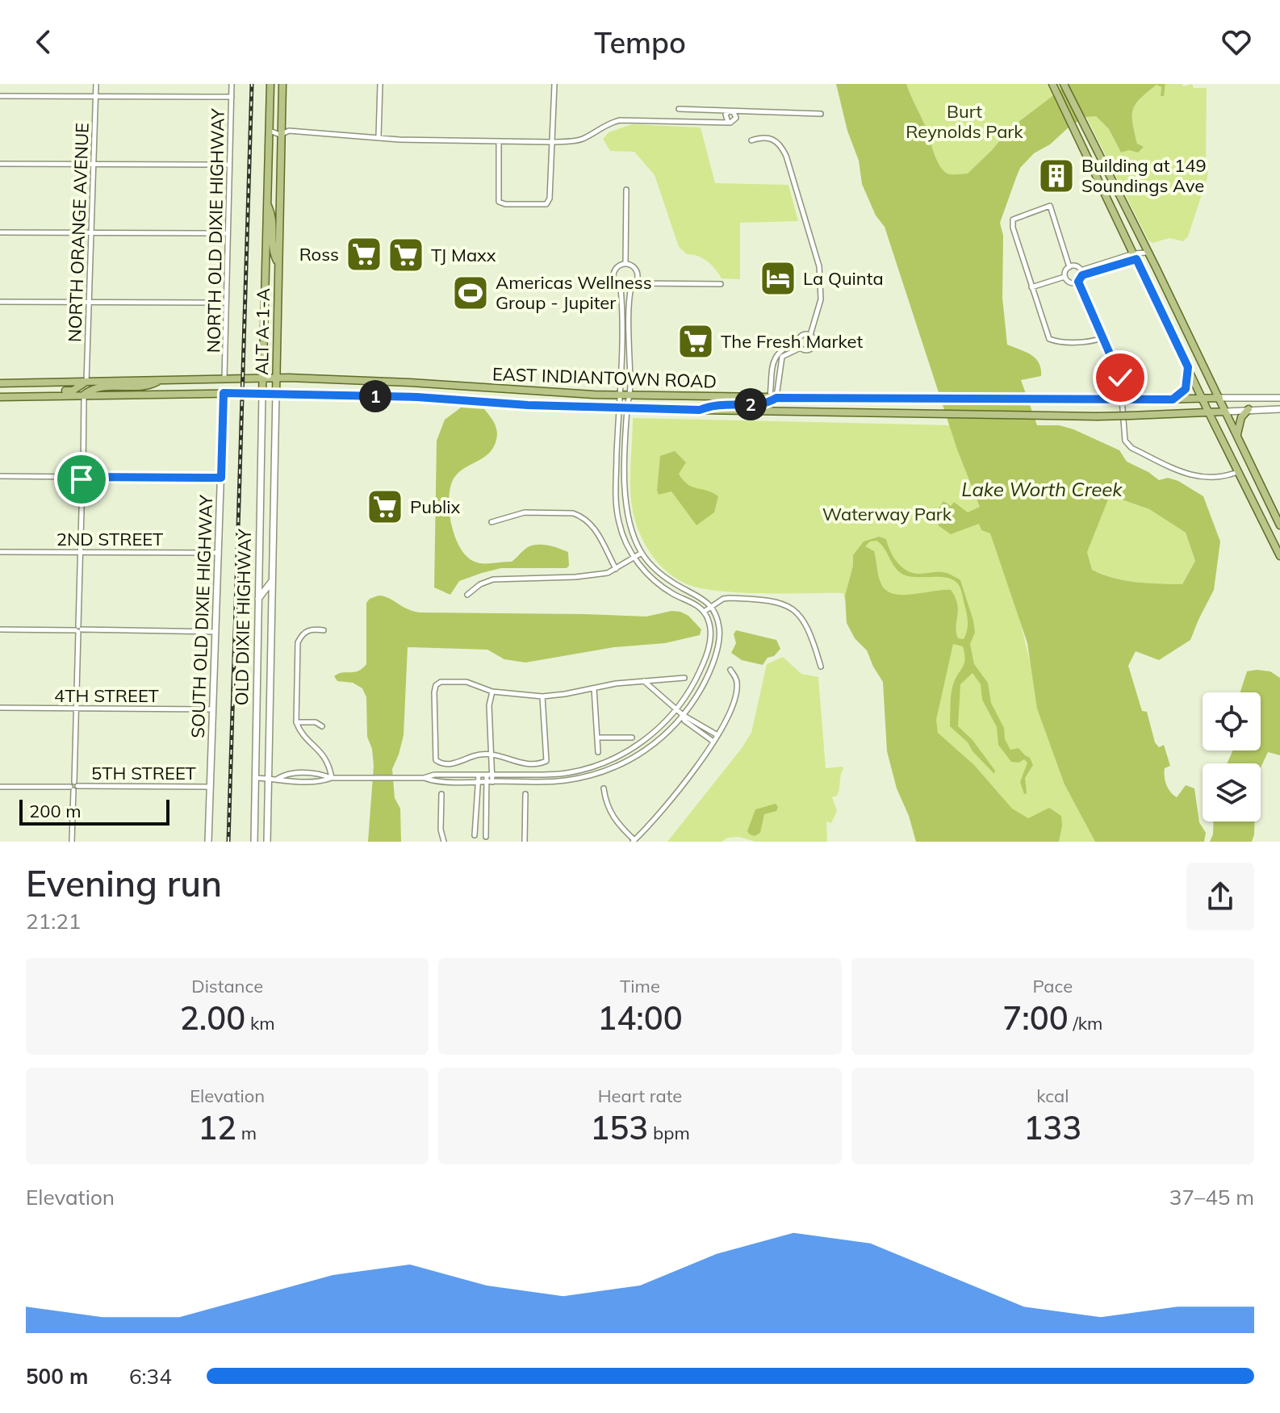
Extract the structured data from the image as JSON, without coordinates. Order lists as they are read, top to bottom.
{
  "streets": {
    "main road": [
      "ALT A-1-A",
      "EAST INDIANTOWN ROAD",
      "SOUTH OLD DIXIE HIGHWAY",
      "OLD DIXIE HIGHWAY"
    ],
    "street": [
      "NORTH OLD DIXIE HIGHWAY",
      "NORTH ORANGE AVENUE",
      "2ND STREET",
      "4TH STREET",
      "5TH STREET"
    ]
  },
  "crossings": [
    ["NORTH OLD DIXIE HIGHWAY", "EAST INDIANTOWN ROAD"],
    ["ALT A-1-A", "EAST INDIANTOWN ROAD"],
    ["ALT A-1-A", "OLD DIXIE HIGHWAY"],
    ["EAST INDIANTOWN ROAD", "SOUTH OLD DIXIE HIGHWAY"],
    ["EAST INDIANTOWN ROAD", "OLD DIXIE HIGHWAY"],
    ["2ND STREET", "SOUTH OLD DIXIE HIGHWAY"],
    ["SOUTH OLD DIXIE HIGHWAY", "4TH STREET"],
    ["SOUTH OLD DIXIE HIGHWAY", "5TH STREET"]
  ],
  "water": ["Lake Worth Creek"],
  "parks": ["Burt Reynolds Park", "Waterway Park"],
  "places": {
    "building": ["Building at 149 Soundings Ave"],
    "supermarket": [
      "Ross",
      "TJ Maxx",
      "The Fresh Market",
      "Publix"
    ],
    "hotel": ["La Quinta"],
    "sports": ["Americas Wellness Group - Jupiter"]
  },
  "scale_bar": "200 m",
  "page": {
    "header": "Tempo",
    "pins": ["1", "2"],
    "scale": "200 m",
    "heading": ["Evening run", "21:21"],
    "stats": [
      ["Distance", "2.00 km"],
      ["Time", "14:00"],
      ["Pace", "7:00 /km"],
      ["Elevation", "12 m"],
      ["Heart rate", "153 bpm"],
      ["kcal", "133"]
    ],
    "chart": ["Elevation", "37–45 m"],
    "list": [
      {
        "name": "500 m",
        "note": "6:34"
      }
    ]
  }
}
